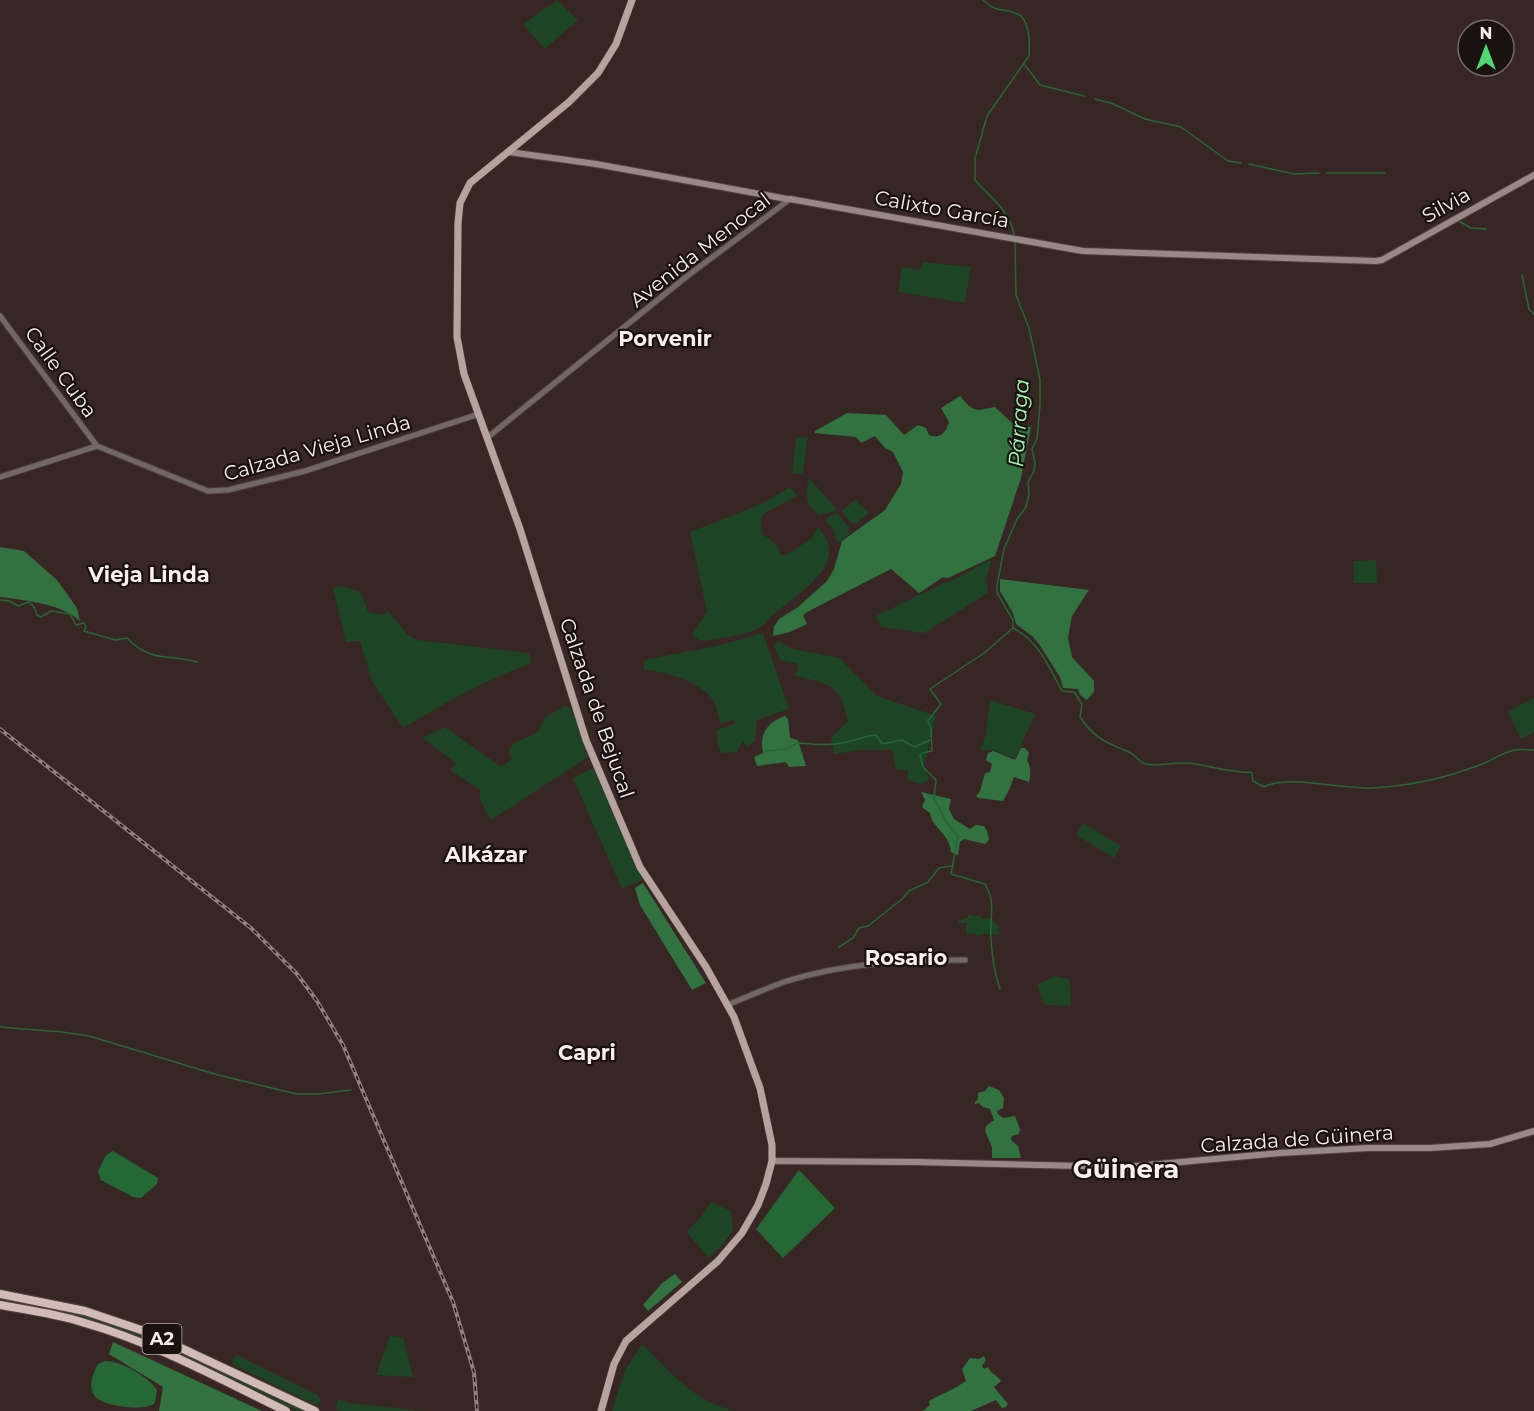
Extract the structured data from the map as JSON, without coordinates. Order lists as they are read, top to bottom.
{
  "streets": {
    "highway": ["A2"],
    "main road": [
      "Silvia",
      "Calixto García",
      "Calzada de Bejucal",
      "Calzada de Güinera"
    ],
    "street": ["Avenida Menocal", "Calle Cuba", "Calzada Vieja Linda"]
  },
  "crossings": [
    ["Silvia", "Calixto García"],
    ["Calixto García", "Avenida Menocal"],
    ["Calixto García", "Calzada de Bejucal"],
    ["Avenida Menocal", "Calzada de Bejucal"],
    ["Calle Cuba", "Calzada Vieja Linda"],
    ["Calzada Vieja Linda", "Calzada de Bejucal"],
    ["Calzada de Bejucal", "Calzada de Güinera"]
  ],
  "districts": [
    "Porvenir",
    "Vieja Linda",
    "Alkázar",
    "Rosario",
    "Capri",
    "Güinera"
  ],
  "water": ["Párraga"],
  "north": "top"
}
